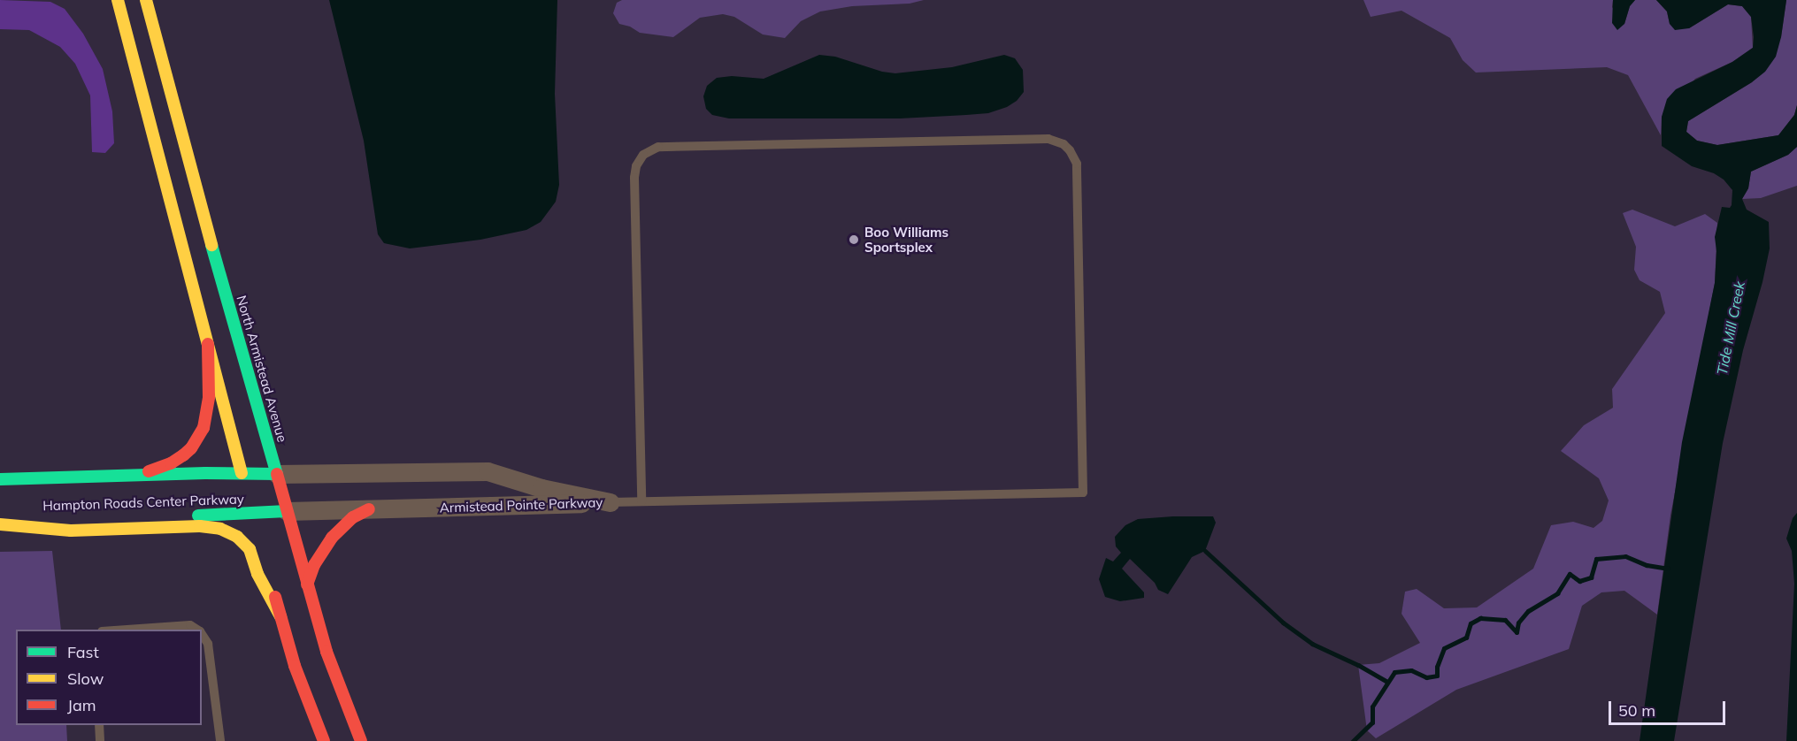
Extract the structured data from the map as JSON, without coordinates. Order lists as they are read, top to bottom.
{
  "streets": {
    "main road": ["North Armistead Avenue", "Hampton Roads Center Parkway"],
    "street": ["Armistead Pointe Parkway"]
  },
  "crossings": [
    ["North Armistead Avenue", "Hampton Roads Center Parkway"],
    ["North Armistead Avenue", "Armistead Pointe Parkway"],
    ["Hampton Roads Center Parkway", "Armistead Pointe Parkway"]
  ],
  "water": ["Tide Mill Creek"],
  "places": ["Boo Williams Sportsplex"],
  "legend": ["Fast", "Slow", "Jam"],
  "scale_bar": "50 m"
}
